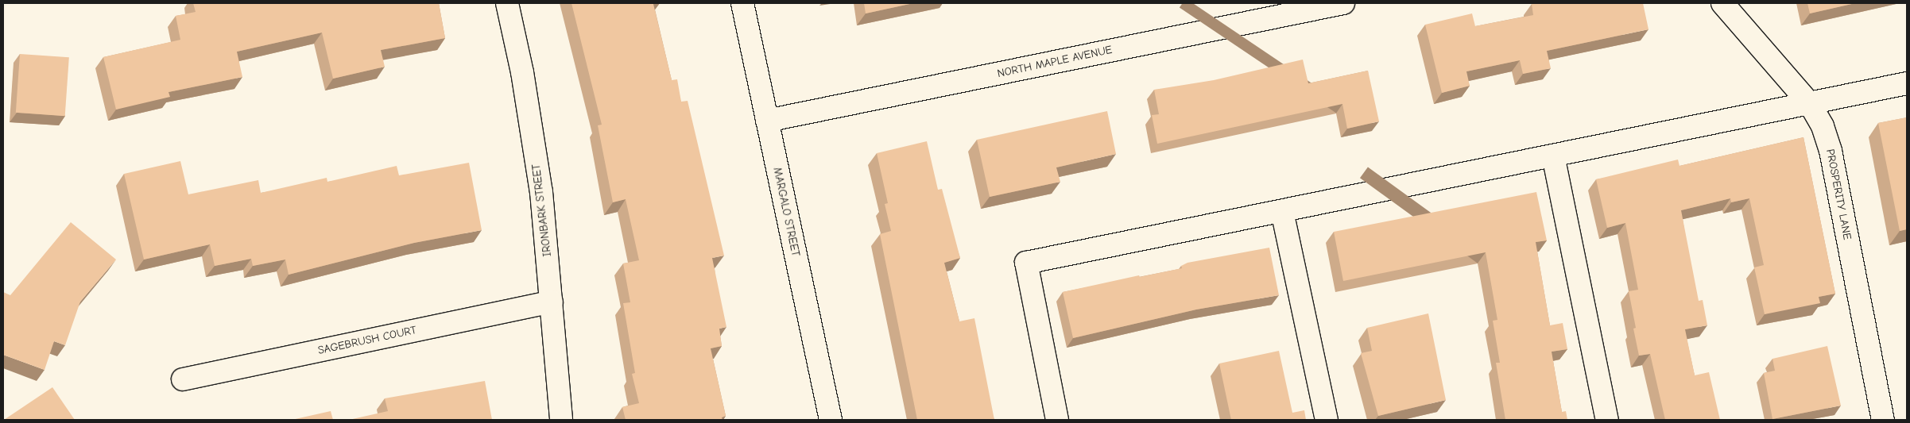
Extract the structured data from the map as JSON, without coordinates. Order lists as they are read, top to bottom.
{
  "streets": {
    "street": [
      "NORTH MAPLE AVENUE",
      "PROSPERITY LANE",
      "IRONBARK STREET",
      "MARGALO STREET",
      "SAGEBRUSH COURT"
    ]
  },
  "crossings": [
    ["NORTH MAPLE AVENUE", "MARGALO STREET"],
    ["IRONBARK STREET", "SAGEBRUSH COURT"]
  ]
}
